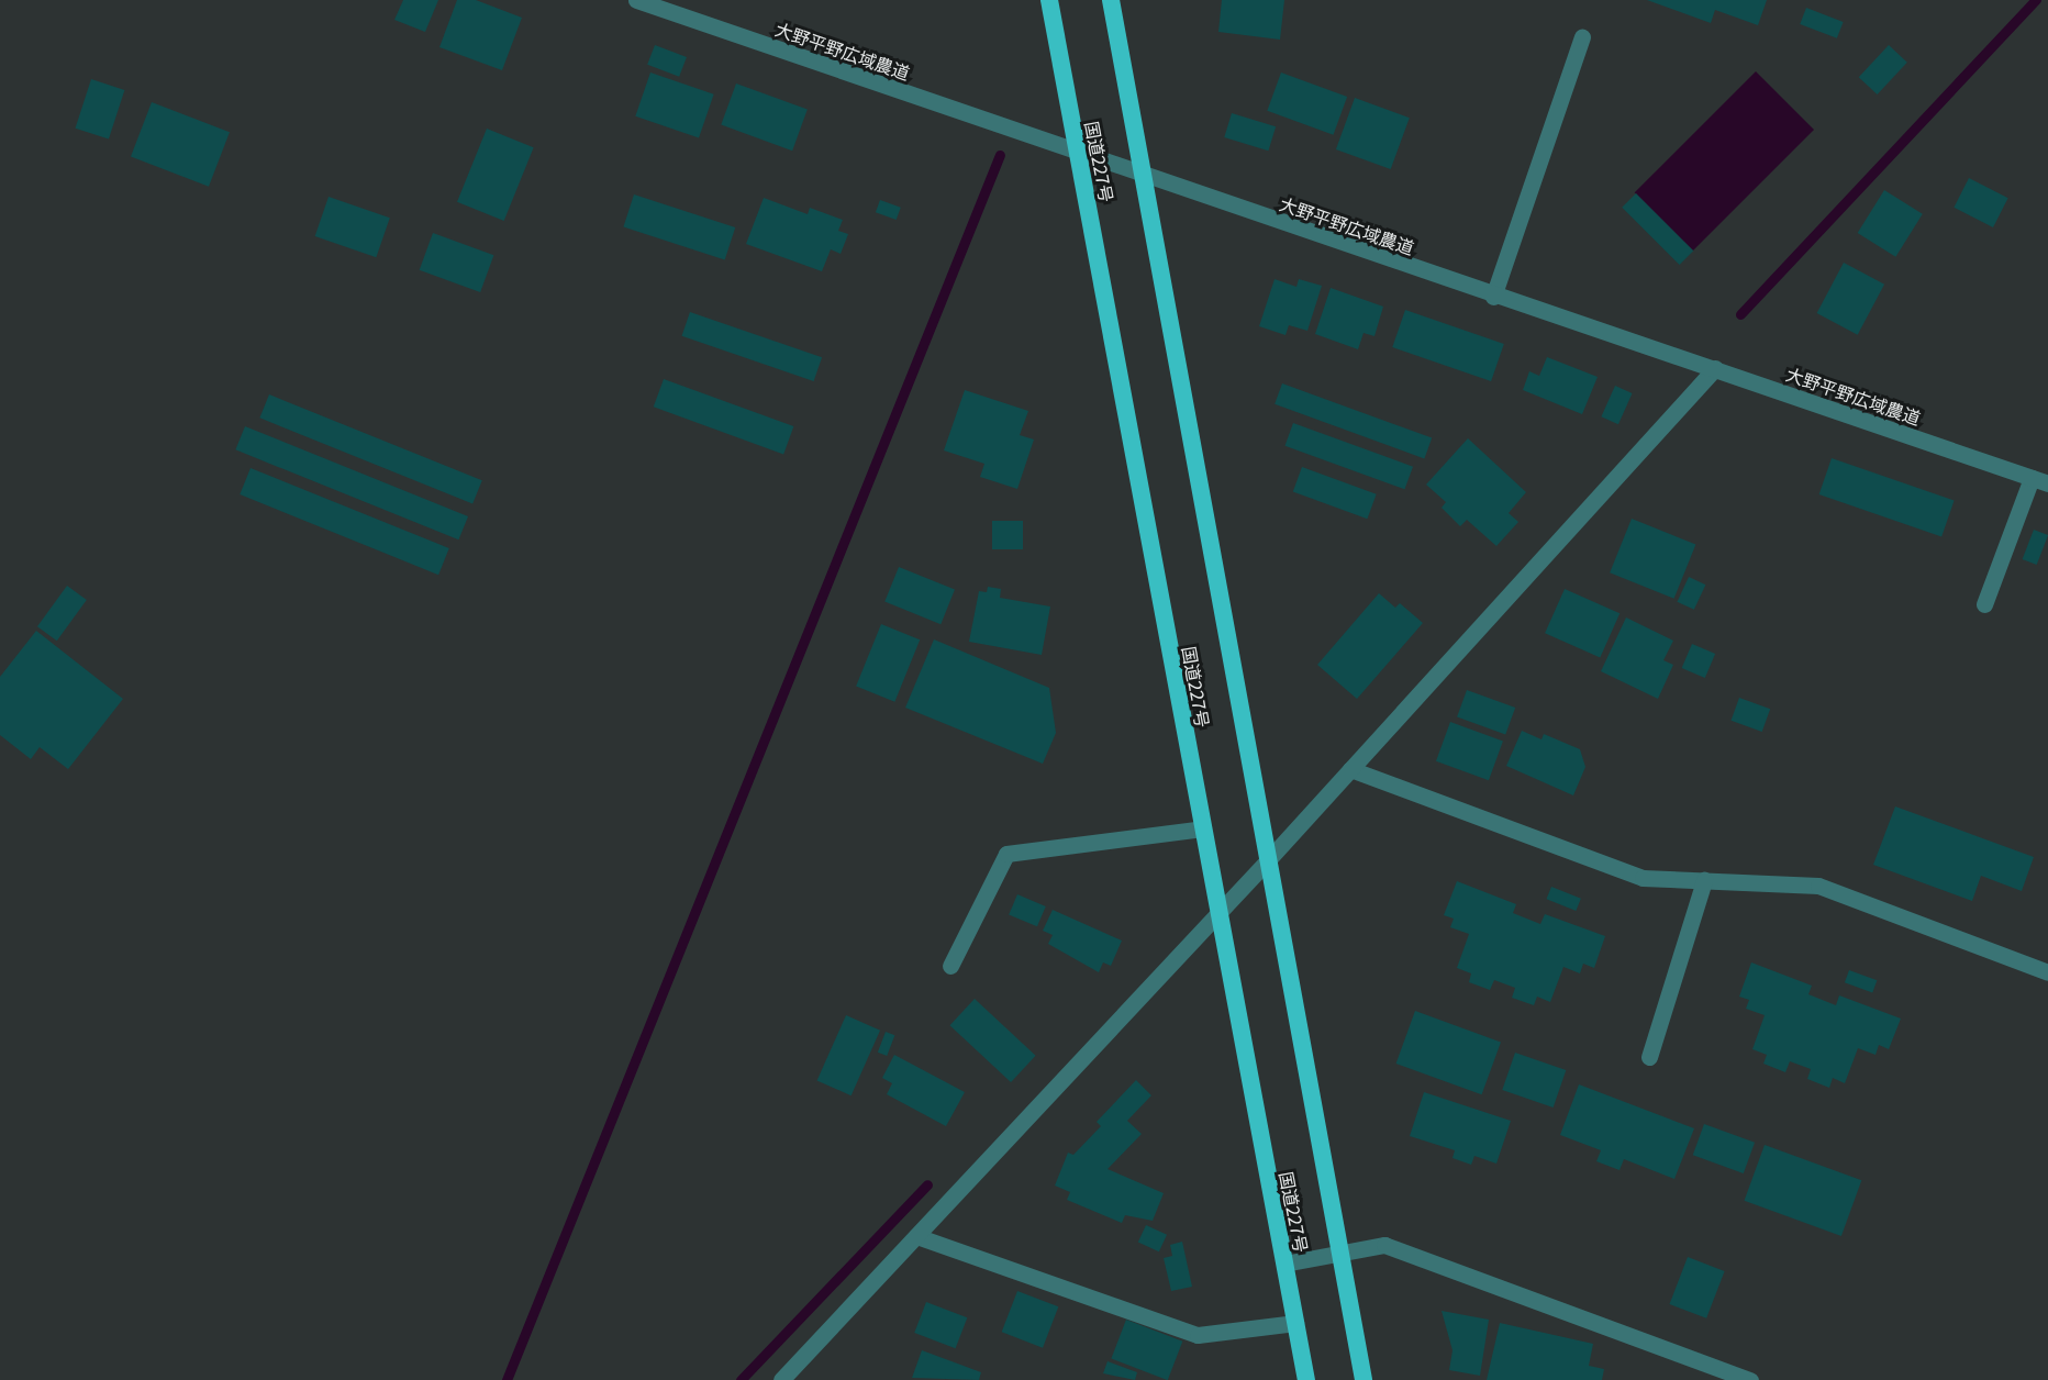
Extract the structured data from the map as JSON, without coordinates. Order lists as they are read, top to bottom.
{
  "streets": {
    "highway": ["国道227号"],
    "street": ["大野平野広域農道"]
  },
  "crossings": [
    ["大野平野広域農道", "国道227号"]
  ]
}
